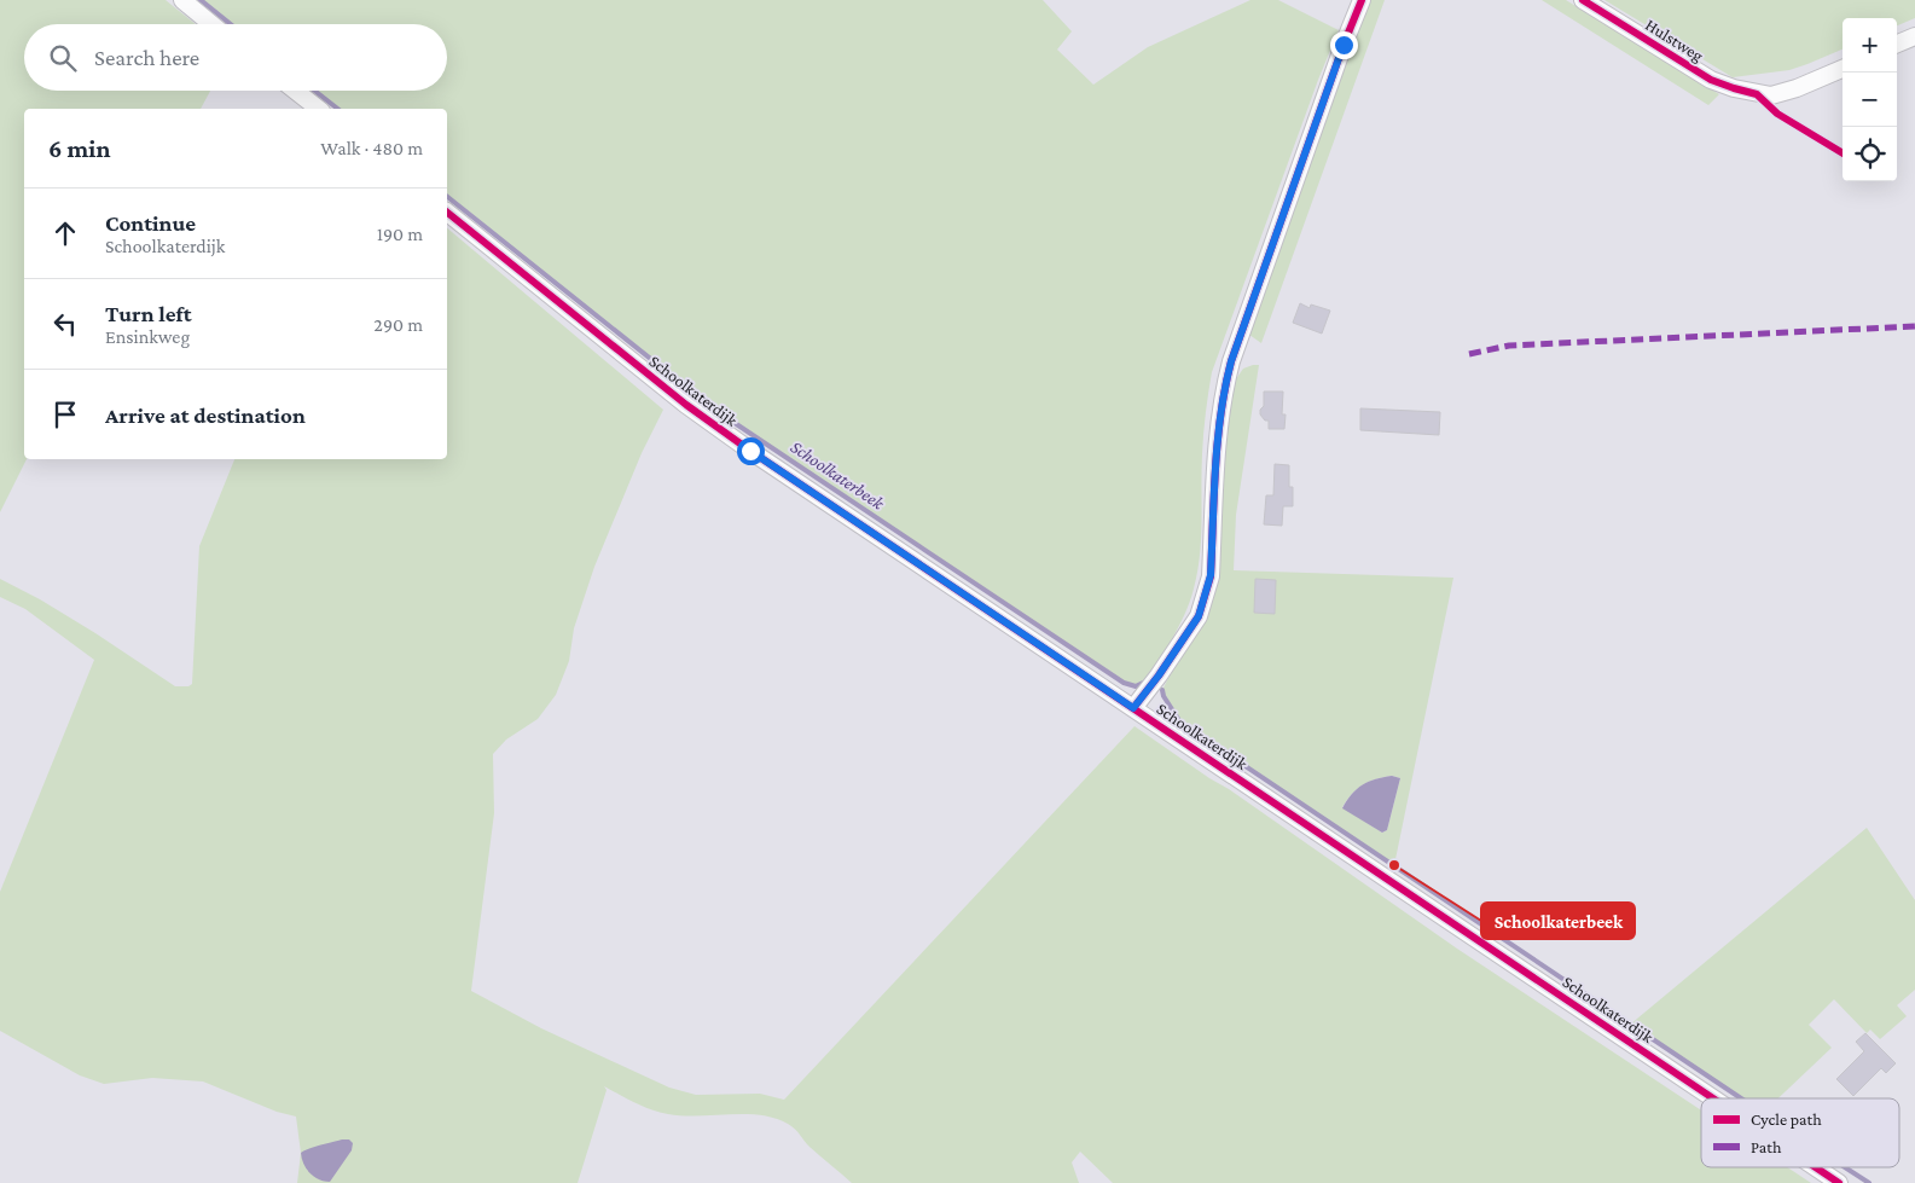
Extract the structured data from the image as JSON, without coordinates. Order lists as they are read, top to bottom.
{
  "streets": {
    "street": ["Hulstweg", "Schoolkaterdijk"]
  },
  "water": ["Schoolkaterbeek"],
  "places": ["Schoolkaterbeek"],
  "legend": ["Cycle path", "Path"],
  "page": {
    "map_buttons": ["+", "−"],
    "search": "Search here",
    "heading": ["6 min", "Walk · 480 m"],
    "list": [
      ["Continue", "Schoolkaterdijk", "190 m"],
      ["Turn left", "Ensinkweg", "290 m"],
      "Arrive at destination"
    ]
  }
}
